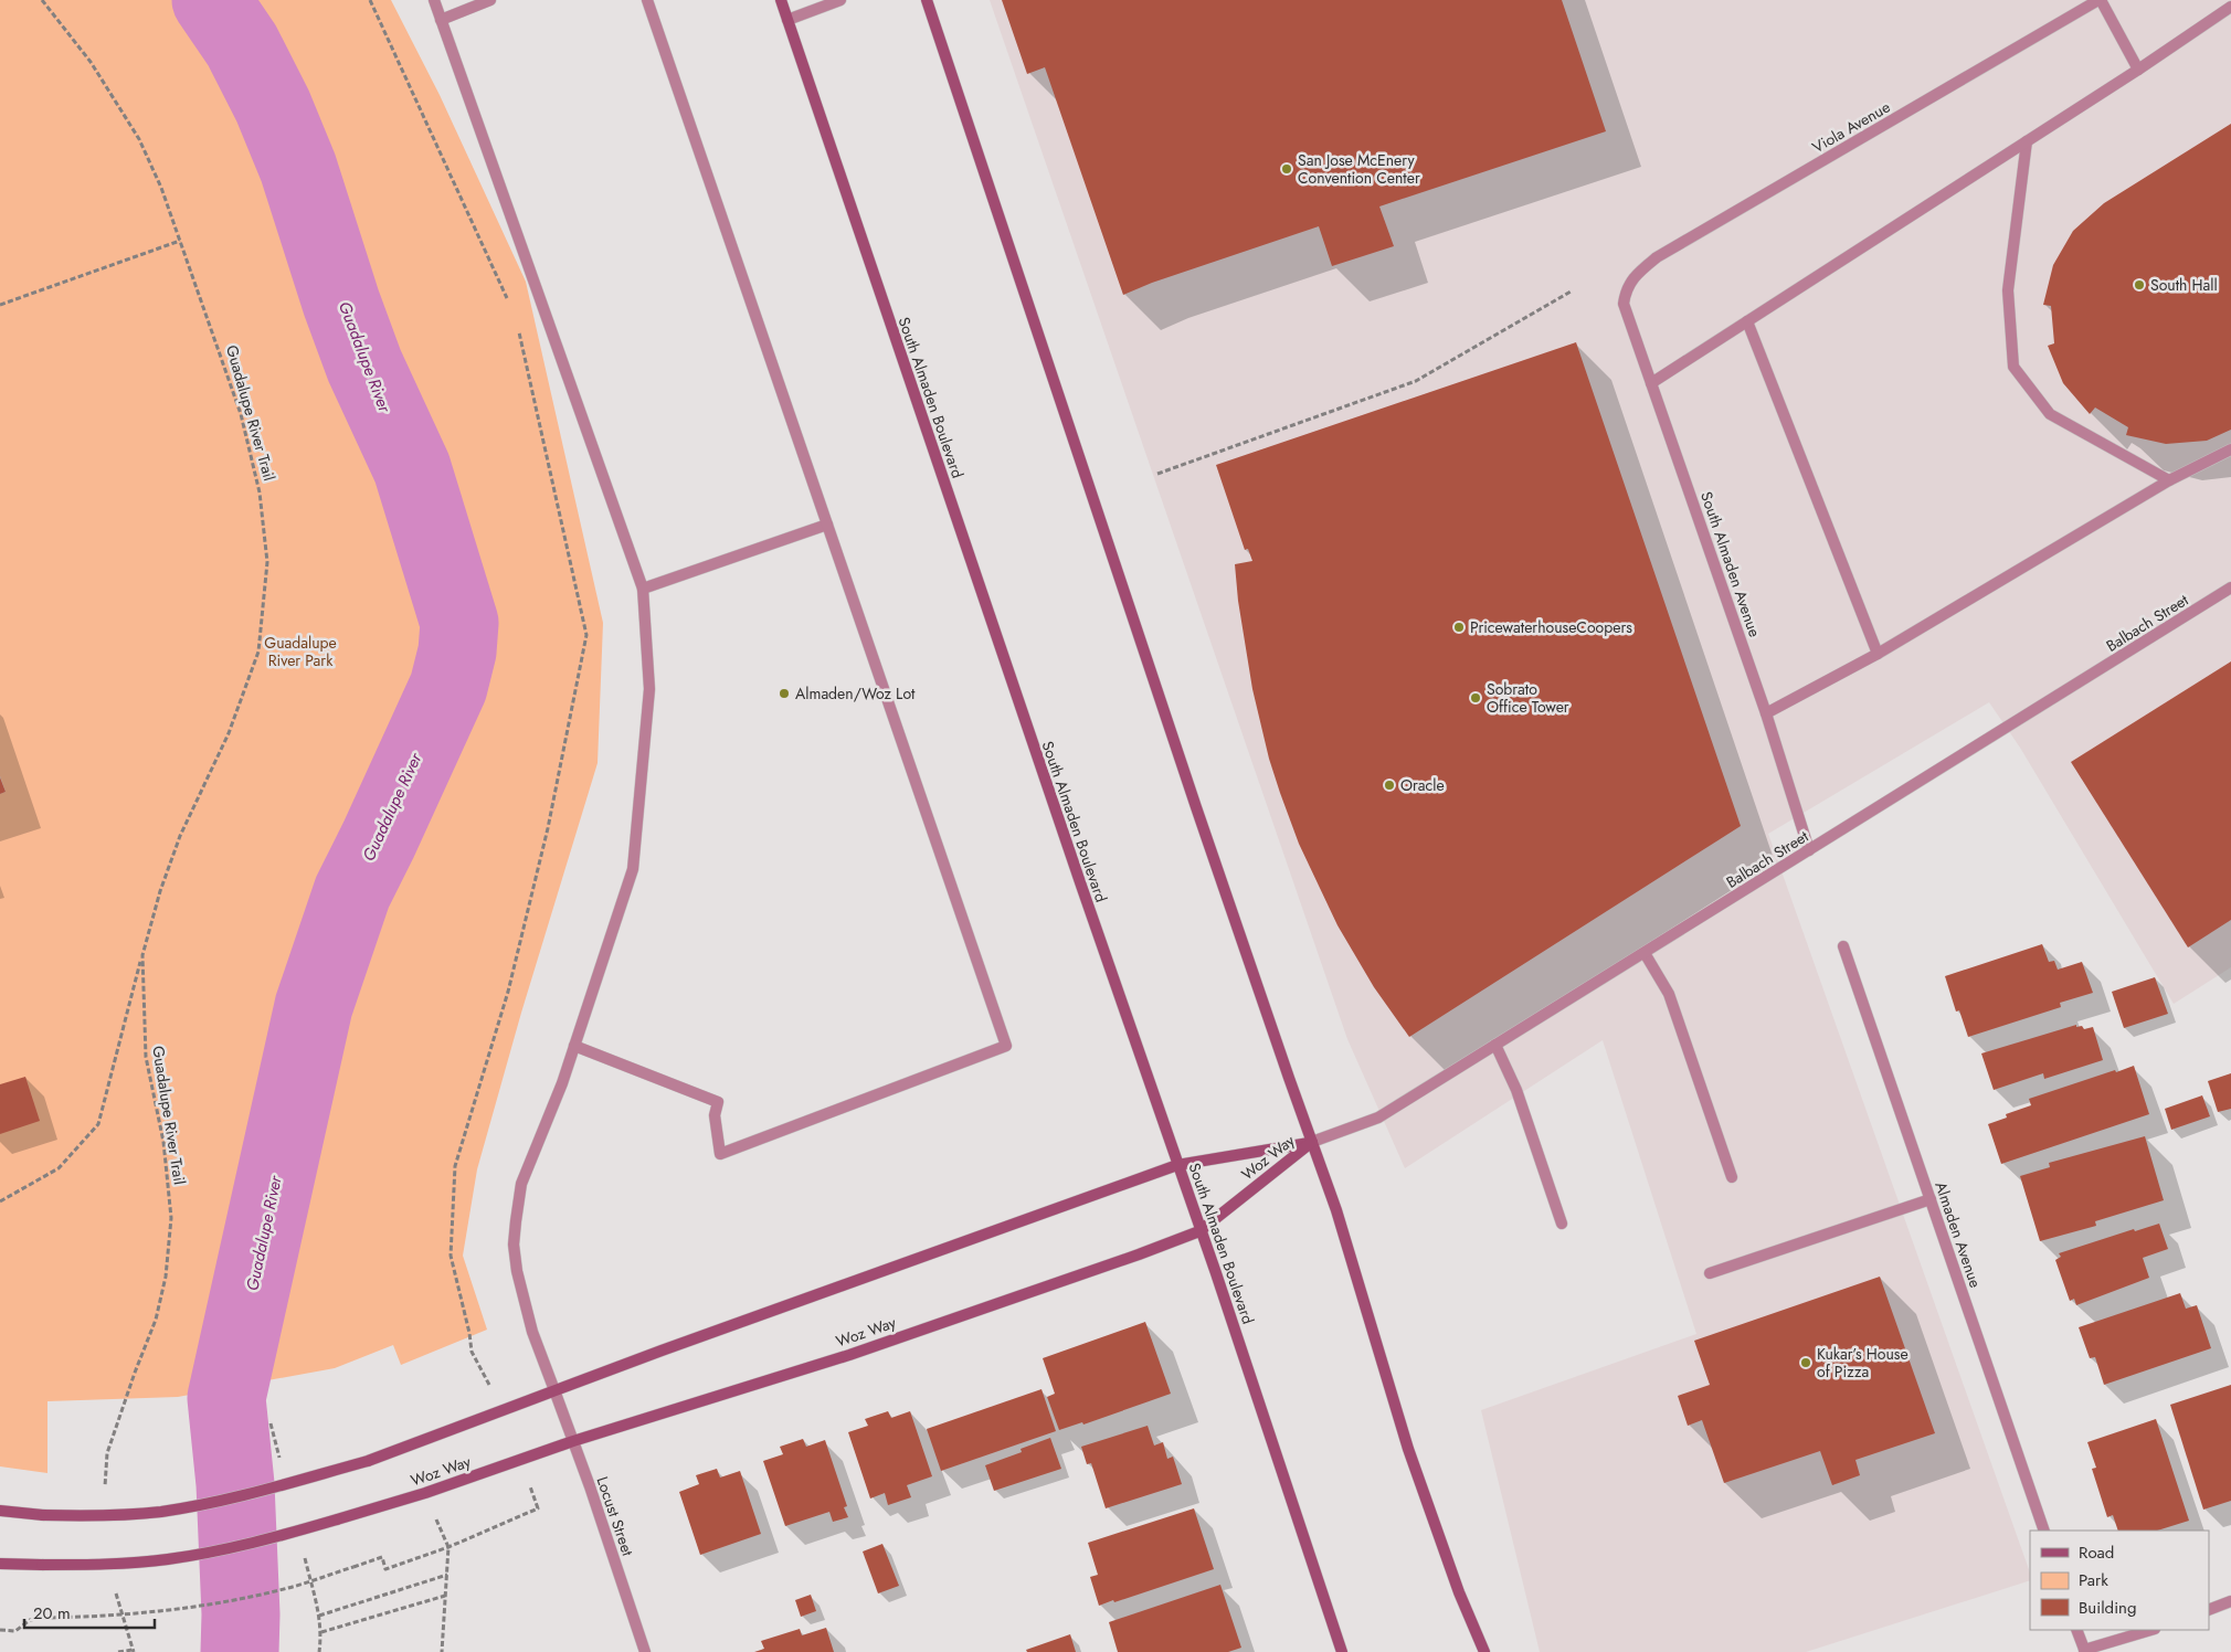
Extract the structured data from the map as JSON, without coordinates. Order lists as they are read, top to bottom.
{
  "streets": {
    "main road": ["South Almaden Boulevard", "Woz Way"],
    "street": [
      "Viola Avenue",
      "South Almaden Avenue",
      "Balbach Street",
      "Almaden Avenue",
      "Locust Street"
    ],
    "path": ["Guadalupe River Trail"]
  },
  "crossings": [
    ["Viola Avenue", "South Almaden Avenue"],
    ["South Almaden Boulevard", "Woz Way"],
    ["South Almaden Avenue", "Balbach Street"],
    ["Balbach Street", "Woz Way"],
    ["Woz Way", "Locust Street"]
  ],
  "water": ["Guadalupe River"],
  "parks": ["Guadalupe River Park"],
  "places": [
    "San Jose McEnery Convention Center",
    "South Hall",
    "PricewaterhouseCoopers",
    "Almaden/Woz Lot",
    "Sobrato Office Tower",
    "Oracle",
    "Kukar’s House of Pizza"
  ],
  "legend": ["Road", "Park", "Building"],
  "scale_bar": "20 m"
}
